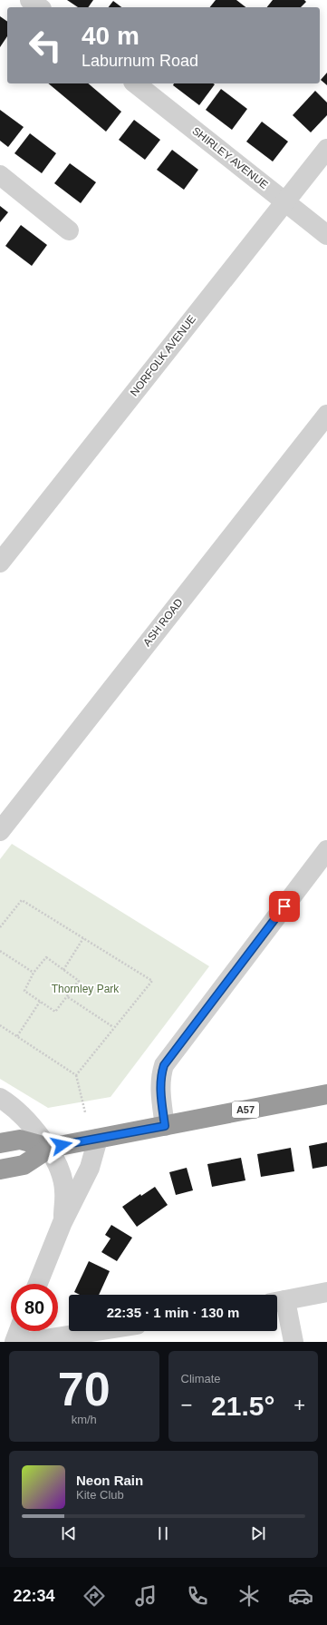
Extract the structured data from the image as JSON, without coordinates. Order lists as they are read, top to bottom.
{
  "streets": {
    "highway": ["A57"],
    "street": ["SHIRLEY AVENUE", "NORFOLK AVENUE", "ASH ROAD"]
  },
  "crossings": [
    ["SHIRLEY AVENUE", "NORFOLK AVENUE"]
  ],
  "parks": ["Thornley Park"],
  "page": {
    "turn": ["40 m", "Laburnum Road"],
    "limit": "80",
    "trip": "22:35 · 1 min · 130 m",
    "tile": [
      ["70", "km/h"],
      "Climate"
    ],
    "heat": ["−", "21.5°", "+"],
    "song": ["Neon Rain", "Kite Club"],
    "tabs": "22:34"
  }
}
